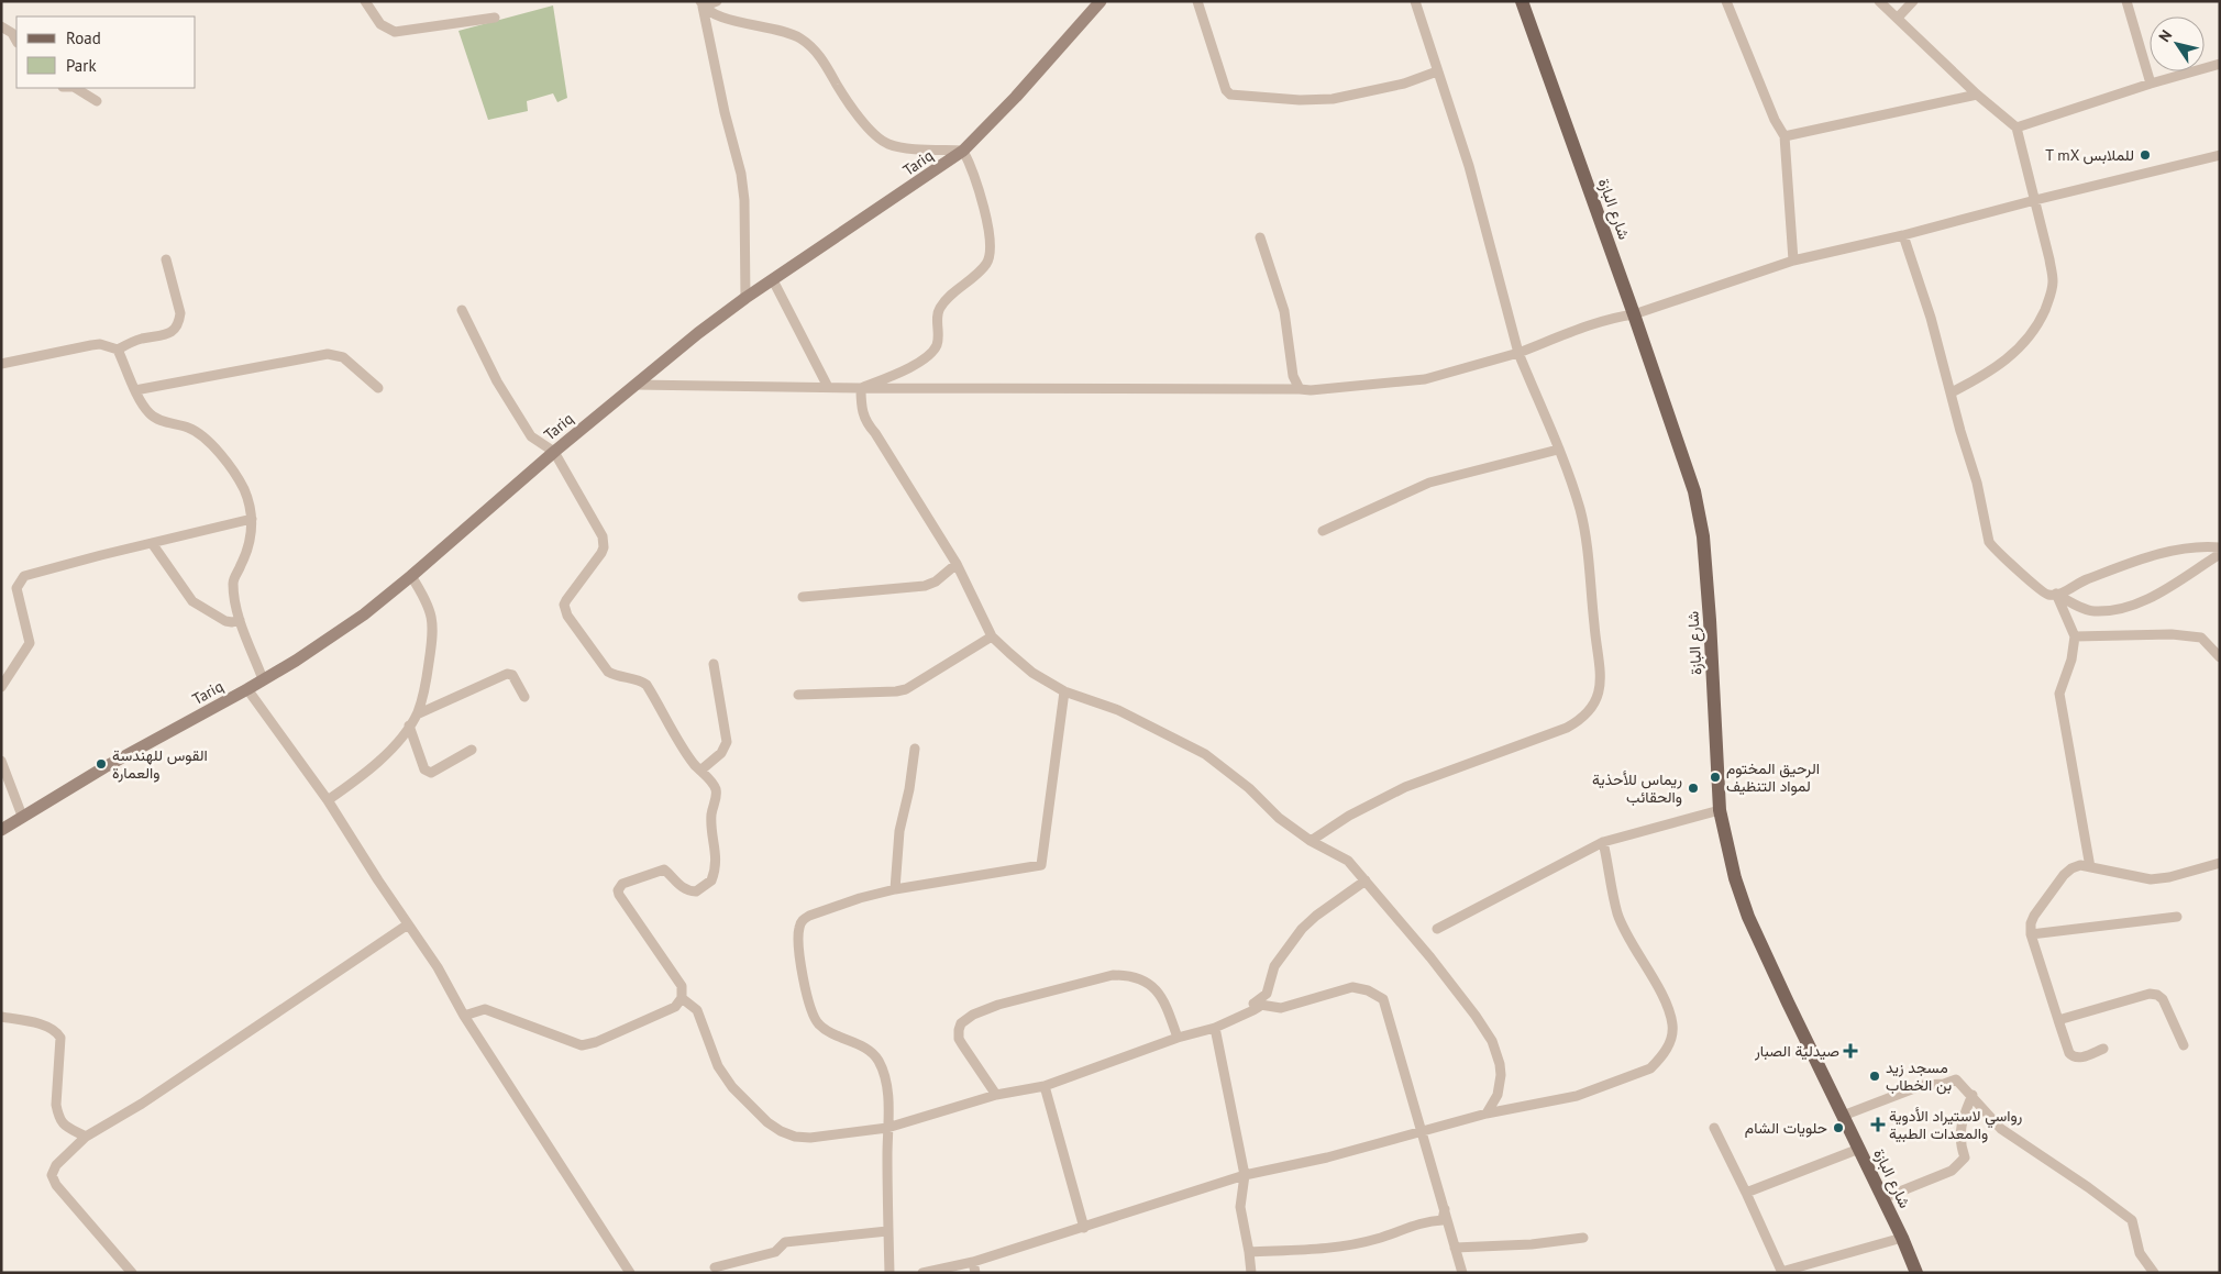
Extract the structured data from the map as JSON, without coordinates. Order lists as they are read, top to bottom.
{
  "streets": {
    "main road": ["Tariq", "شارع البازة"]
  },
  "places": {
    "other": [
      "T mX للملابس",
      "القوس للهندسة والعمارة",
      "الرحيق المختوم لمواد التنظيف",
      "ريماس للأحذية والحقائب",
      "مسجد زيد بن الخطاب",
      "حلويات الشام"
    ],
    "health": ["صيدلية الصبار", "رواسي لاستيراد الأدوية والمعدات الطبية"]
  },
  "legend": ["Road", "Park"],
  "north": "top left"
}
